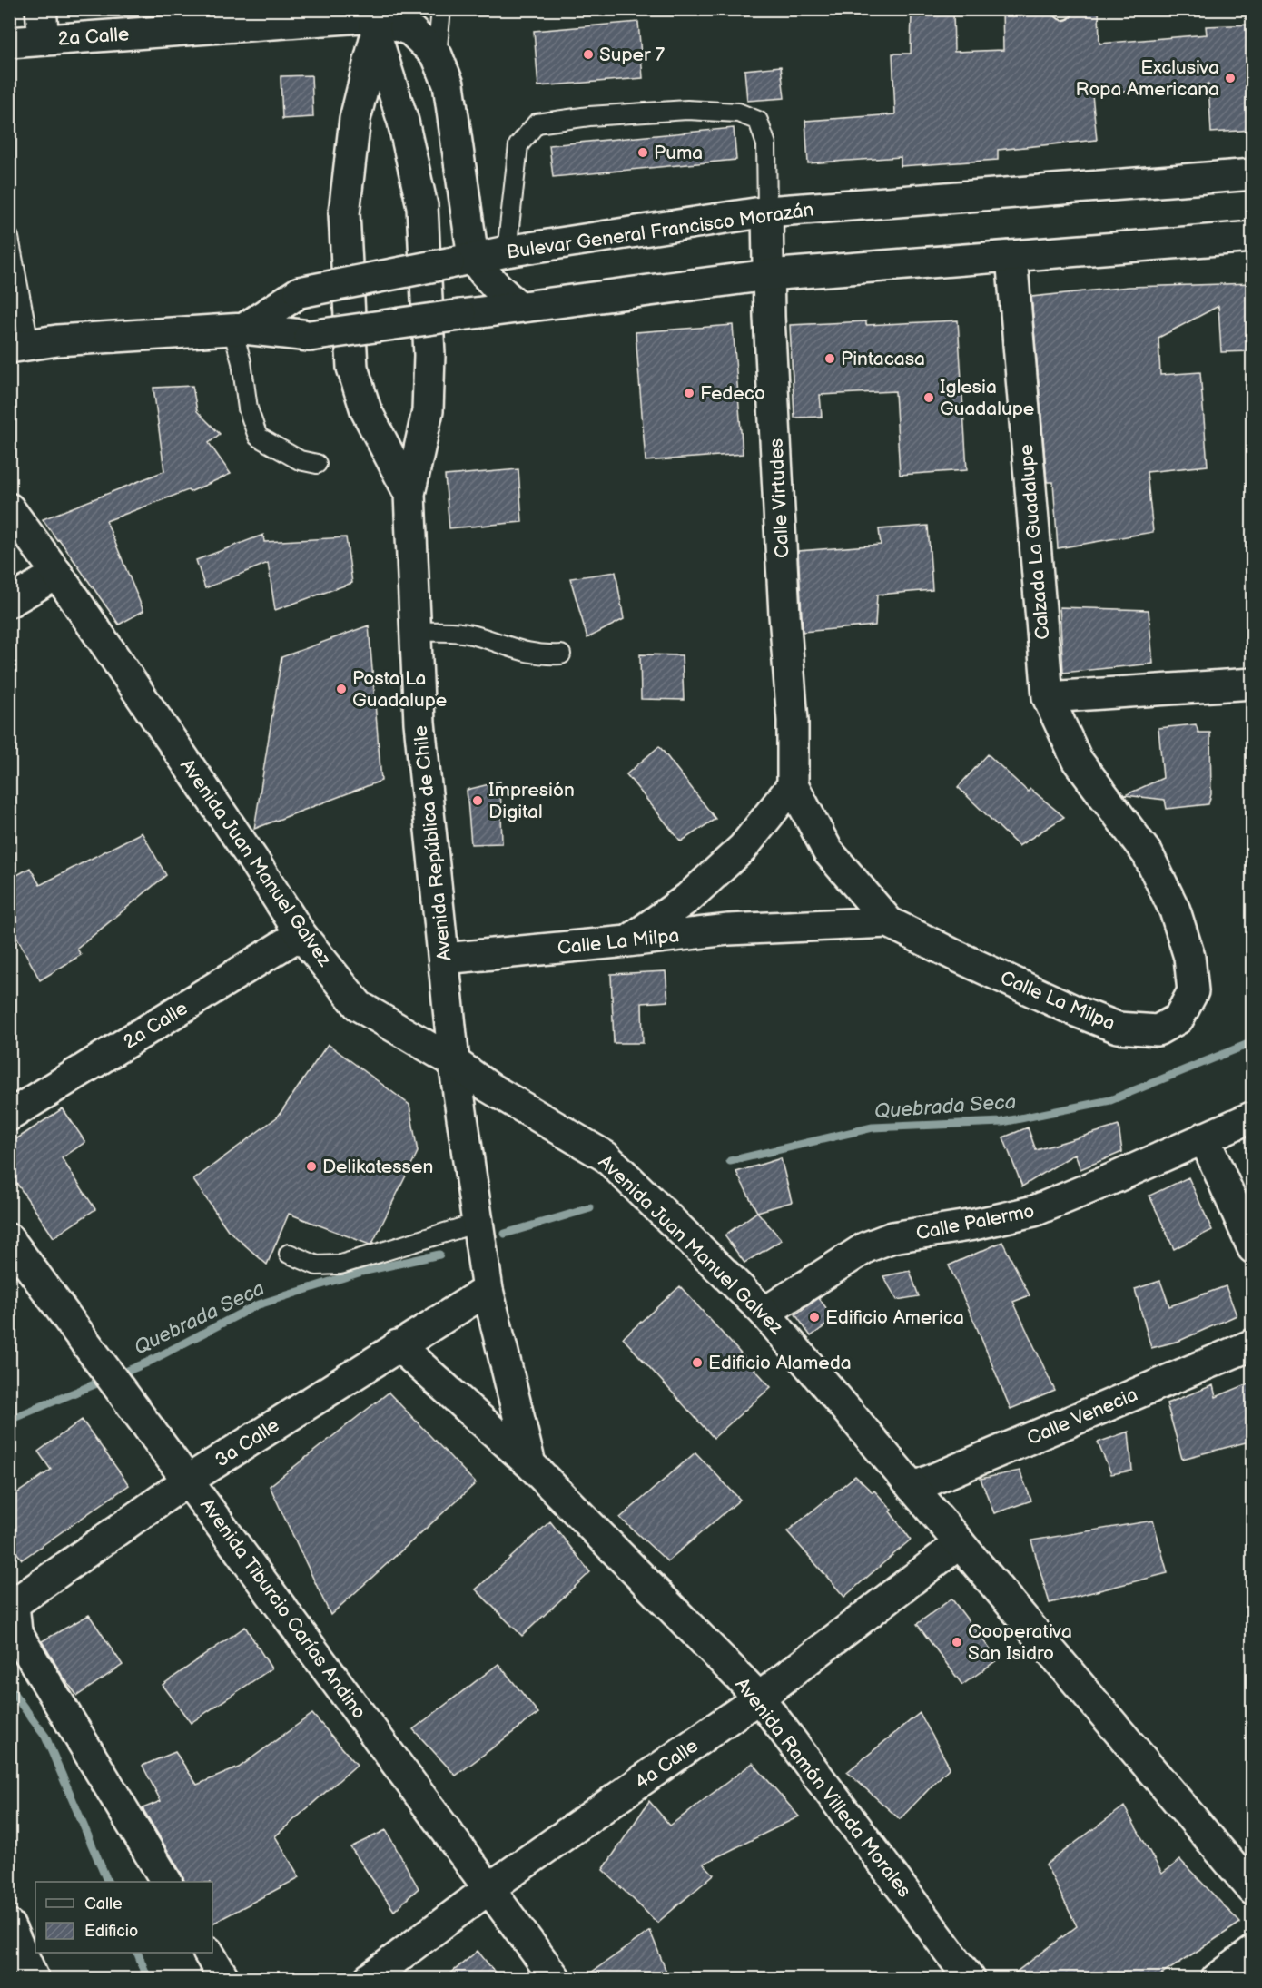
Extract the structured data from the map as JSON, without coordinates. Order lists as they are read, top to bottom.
{
  "streets": {
    "street": [
      "2a Calle",
      "Bulevar General Francisco Morazán",
      "Calle Virtudes",
      "Calzada La Guadalupe",
      "Avenida República de Chile",
      "Avenida Juan Manuel Galvez",
      "Calle La Milpa",
      "Calle Palermo",
      "Calle Venecia",
      "3a Calle",
      "Avenida Tiburcio Carías Andino",
      "4a Calle",
      "Avenida Ramón Villeda Morales"
    ]
  },
  "crossings": [
    ["2a Calle", "Avenida República de Chile"],
    ["2a Calle", "Avenida Juan Manuel Galvez"],
    ["Bulevar General Francisco Morazán", "Calle Virtudes"],
    ["Bulevar General Francisco Morazán", "Calzada La Guadalupe"],
    ["Calle Virtudes", "Calle La Milpa"],
    ["Calzada La Guadalupe", "Calle La Milpa"],
    ["Avenida República de Chile", "Avenida Juan Manuel Galvez"],
    ["Avenida República de Chile", "Calle La Milpa"],
    ["Avenida Juan Manuel Galvez", "Calle Palermo"],
    ["Avenida Juan Manuel Galvez", "Calle Venecia"],
    ["Avenida Juan Manuel Galvez", "4a Calle"],
    ["3a Calle", "Avenida Tiburcio Carías Andino"],
    ["3a Calle", "Avenida Ramón Villeda Morales"],
    ["Avenida Tiburcio Carías Andino", "4a Calle"],
    ["4a Calle", "Avenida Ramón Villeda Morales"]
  ],
  "water": ["Quebrada Seca"],
  "places": [
    "Super 7",
    "Exclusiva Ropa Americana",
    "Puma",
    "Pintacasa",
    "Fedeco",
    "Iglesia Guadalupe",
    "Posta La Guadalupe",
    "Impresión Digital",
    "Delikatessen",
    "Edificio America",
    "Edificio Alameda",
    "Cooperativa San Isidro"
  ],
  "legend": ["Calle", "Edificio"]
}
